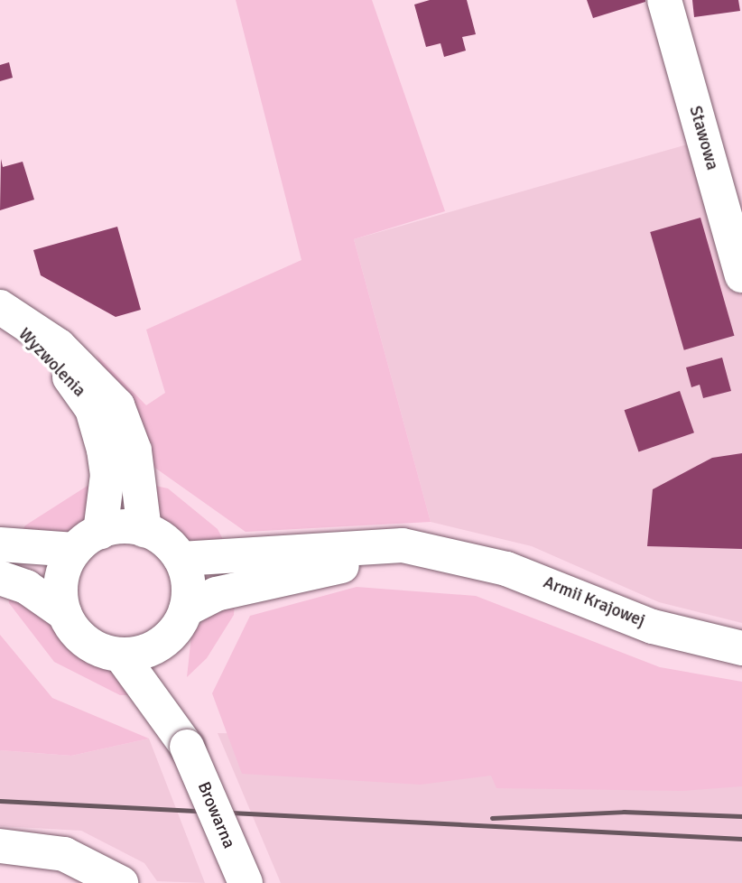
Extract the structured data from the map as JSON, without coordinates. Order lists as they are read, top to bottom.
{
  "streets": {
    "street": [
      "Stawowa",
      "Wyzwolenia",
      "Armii Krajowej",
      "Browarna"
    ]
  },
  "crossings": [
    ["Wyzwolenia", "Armii Krajowej"],
    ["Wyzwolenia", "Browarna"],
    ["Armii Krajowej", "Browarna"]
  ]
}
